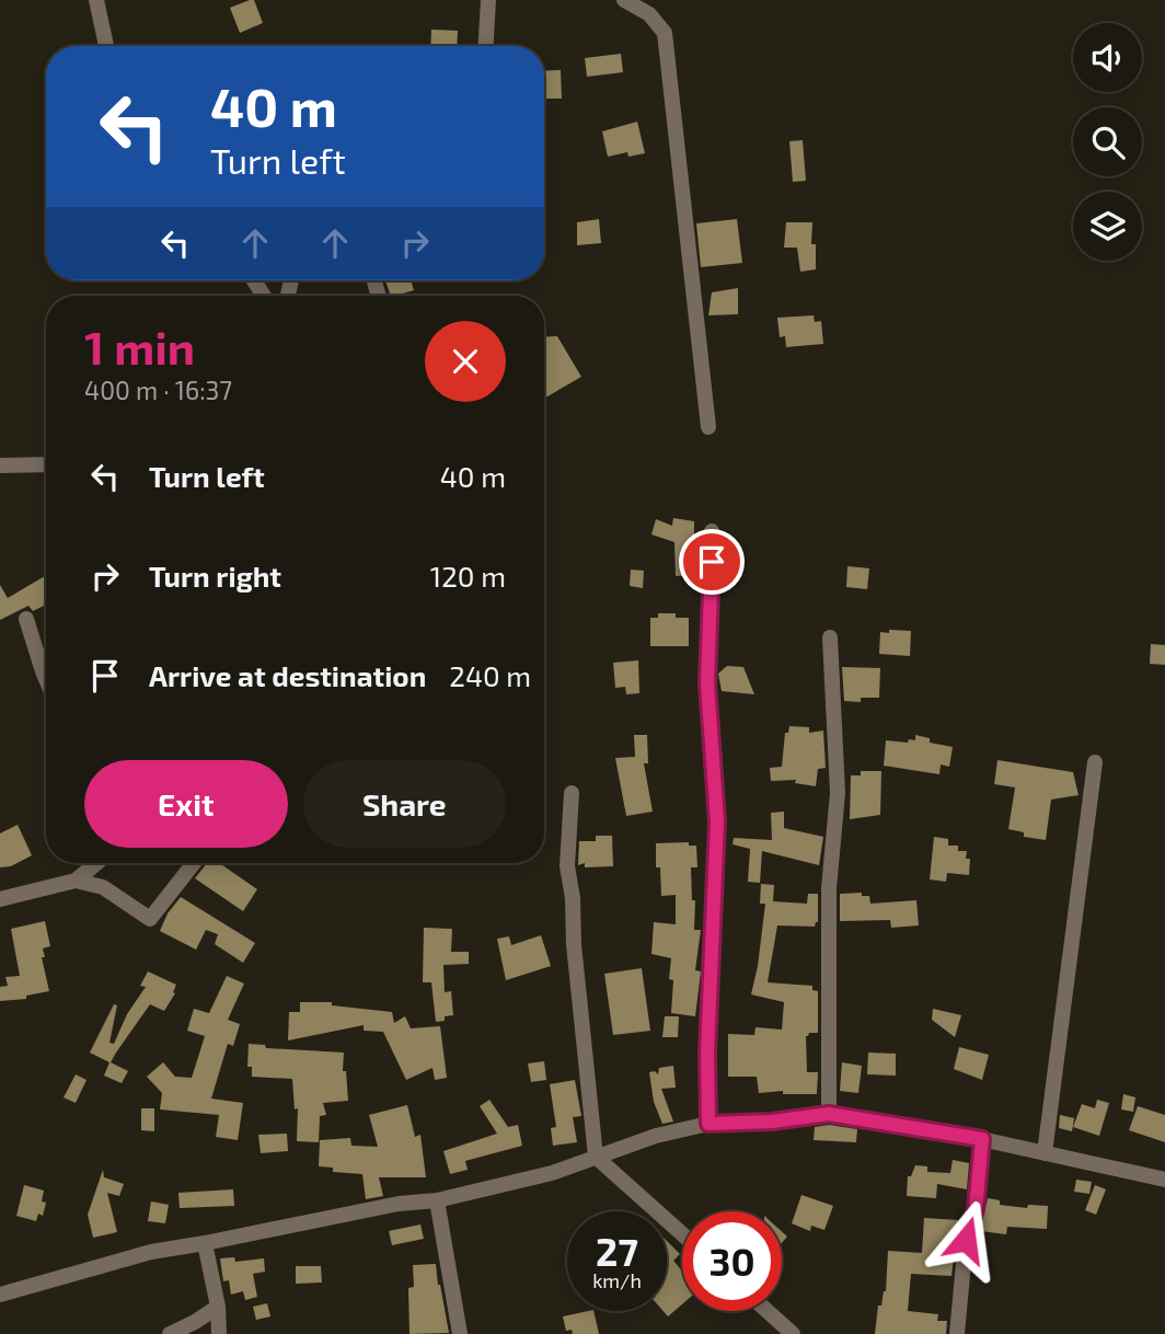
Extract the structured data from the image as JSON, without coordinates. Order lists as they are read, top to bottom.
{
  "page": {
    "turn": ["40 m", "Turn left"],
    "heading": ["1 min", "400 m · 16:37"],
    "list": [
      {
        "name": "Turn left",
        "value": "40 m"
      },
      {
        "name": "Turn right",
        "value": "120 m"
      },
      {
        "name": "Arrive at destination",
        "value": "240 m"
      }
    ],
    "buttons": ["Exit", "Share"],
    "speed": "27 km/h",
    "limit": "30"
  }
}
